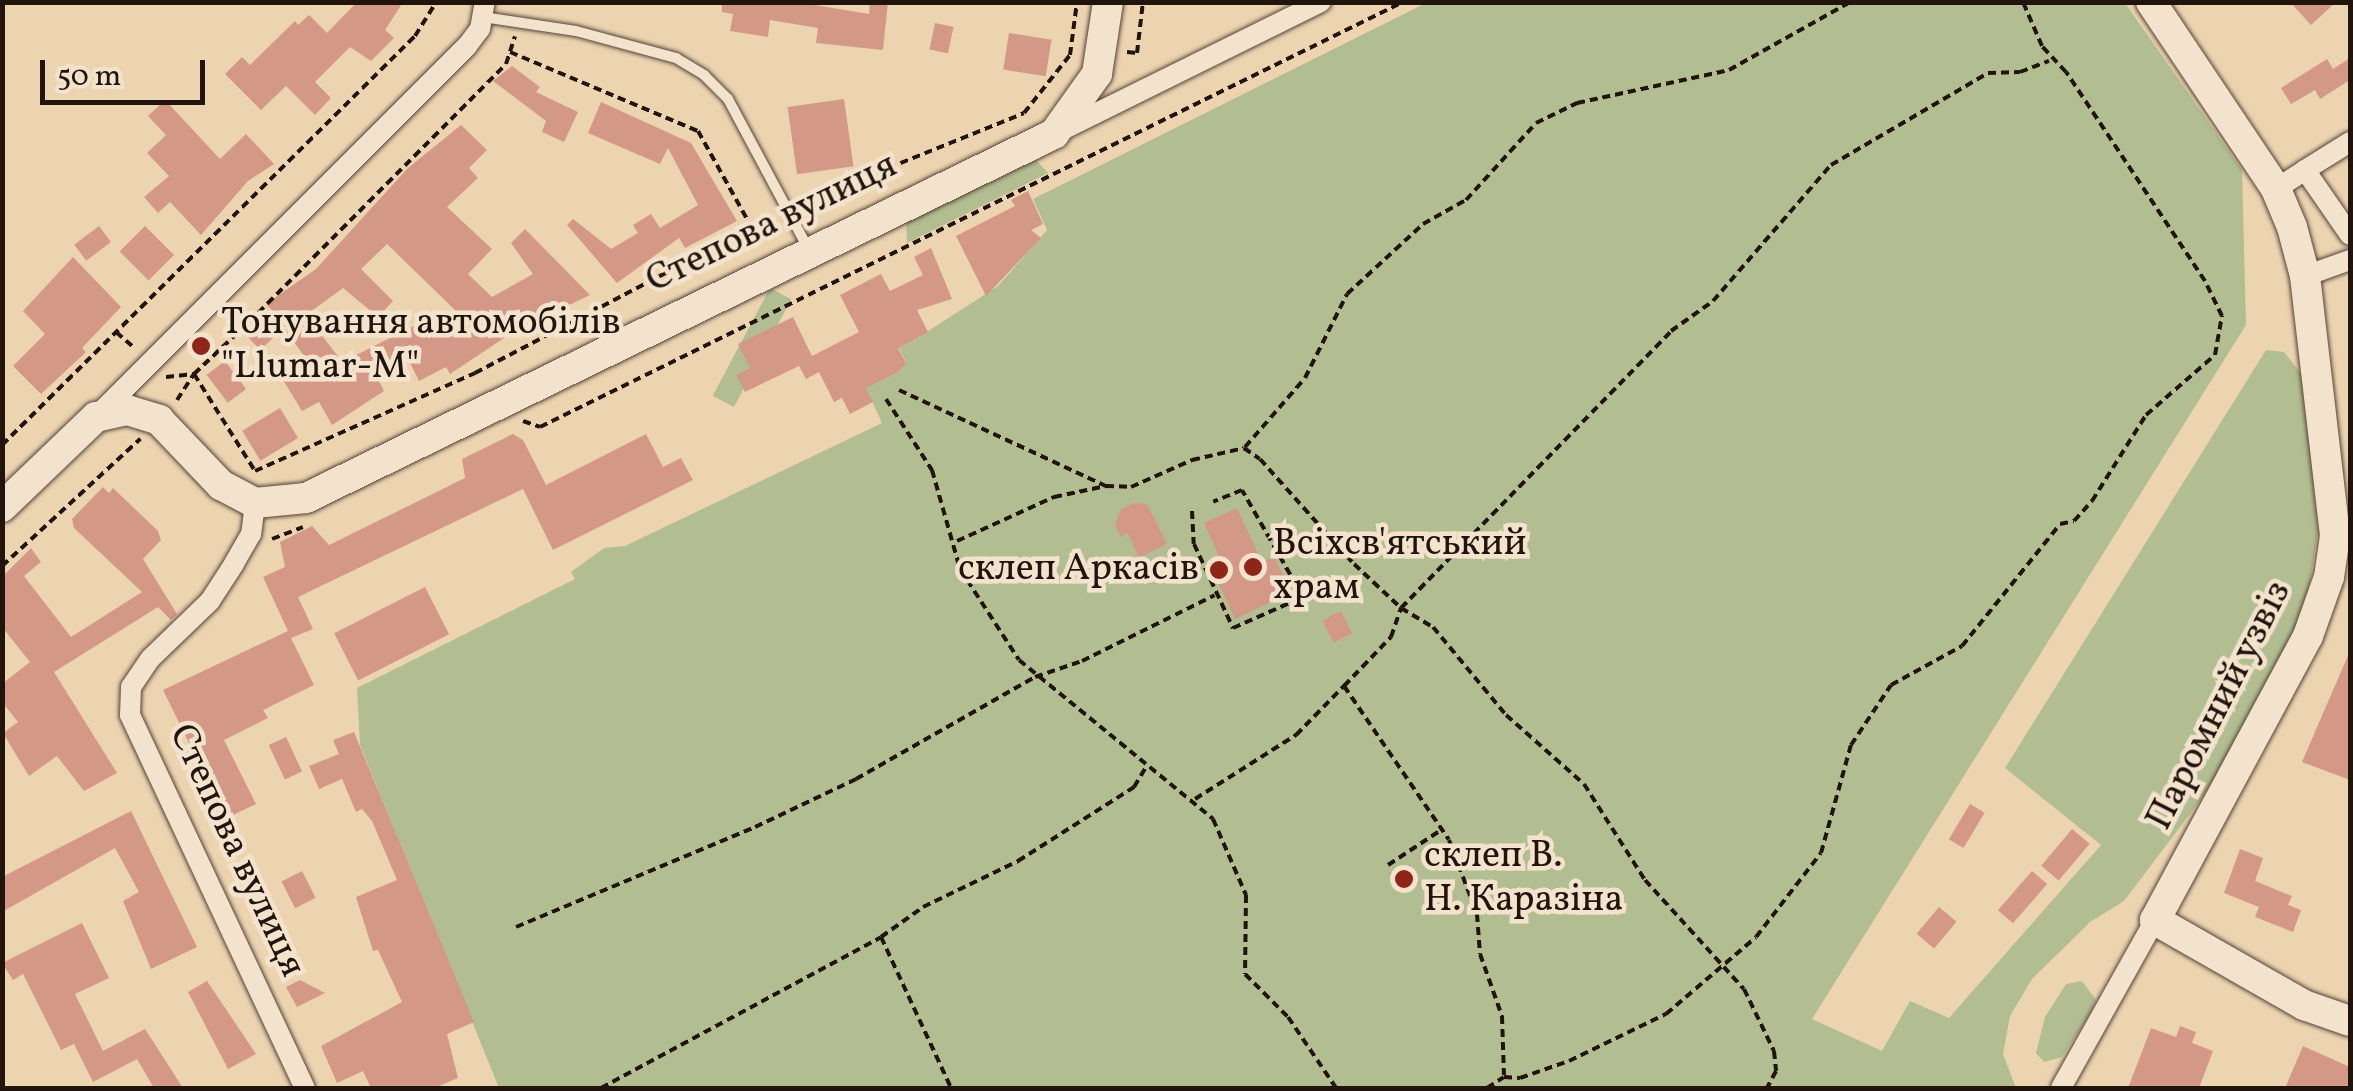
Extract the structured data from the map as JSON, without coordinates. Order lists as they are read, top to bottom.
{
  "streets": {
    "street": ["Степова вулиця", "Паромний узвіз"]
  },
  "places": [
    "Тонування автомобілів \"Llumar-M\"",
    "Всіхсв'ятський храм",
    "склеп Аркасів",
    "склеп В. Н. Каразіна"
  ],
  "scale_bar": "50 m"
}
